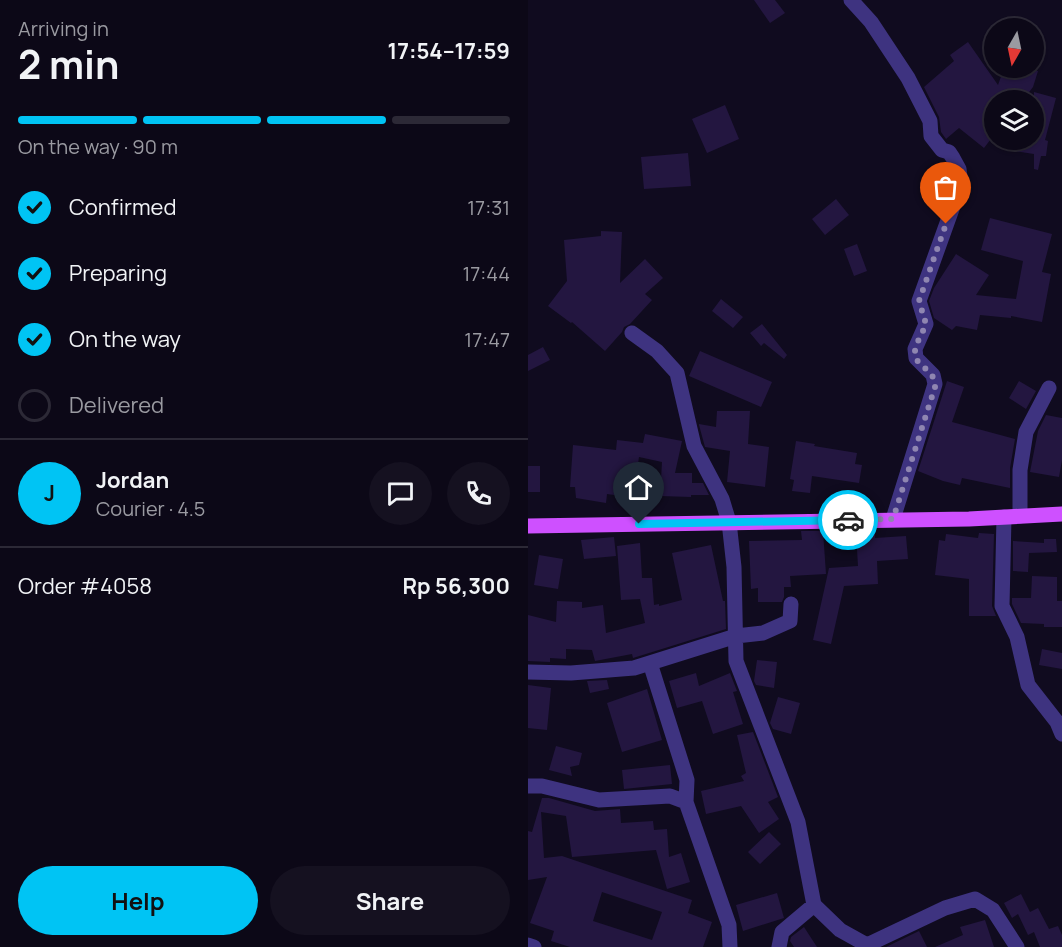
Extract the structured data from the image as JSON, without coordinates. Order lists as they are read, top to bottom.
{
  "north": "bottom",
  "page": {
    "heading": ["2 min", "Arriving in", "17:54–17:59"],
    "panel": [
      "Jordan",
      "Courier · 4.5",
      "Order #4058",
      "Rp 56,300"
    ],
    "bar": "On the way · 90 m",
    "list": [
      ["Confirmed", "17:31"],
      ["Preparing", "17:44"],
      ["On the way", "17:47"],
      "Delivered"
    ],
    "round": "J",
    "buttons": ["Help", "Share"]
  }
}
